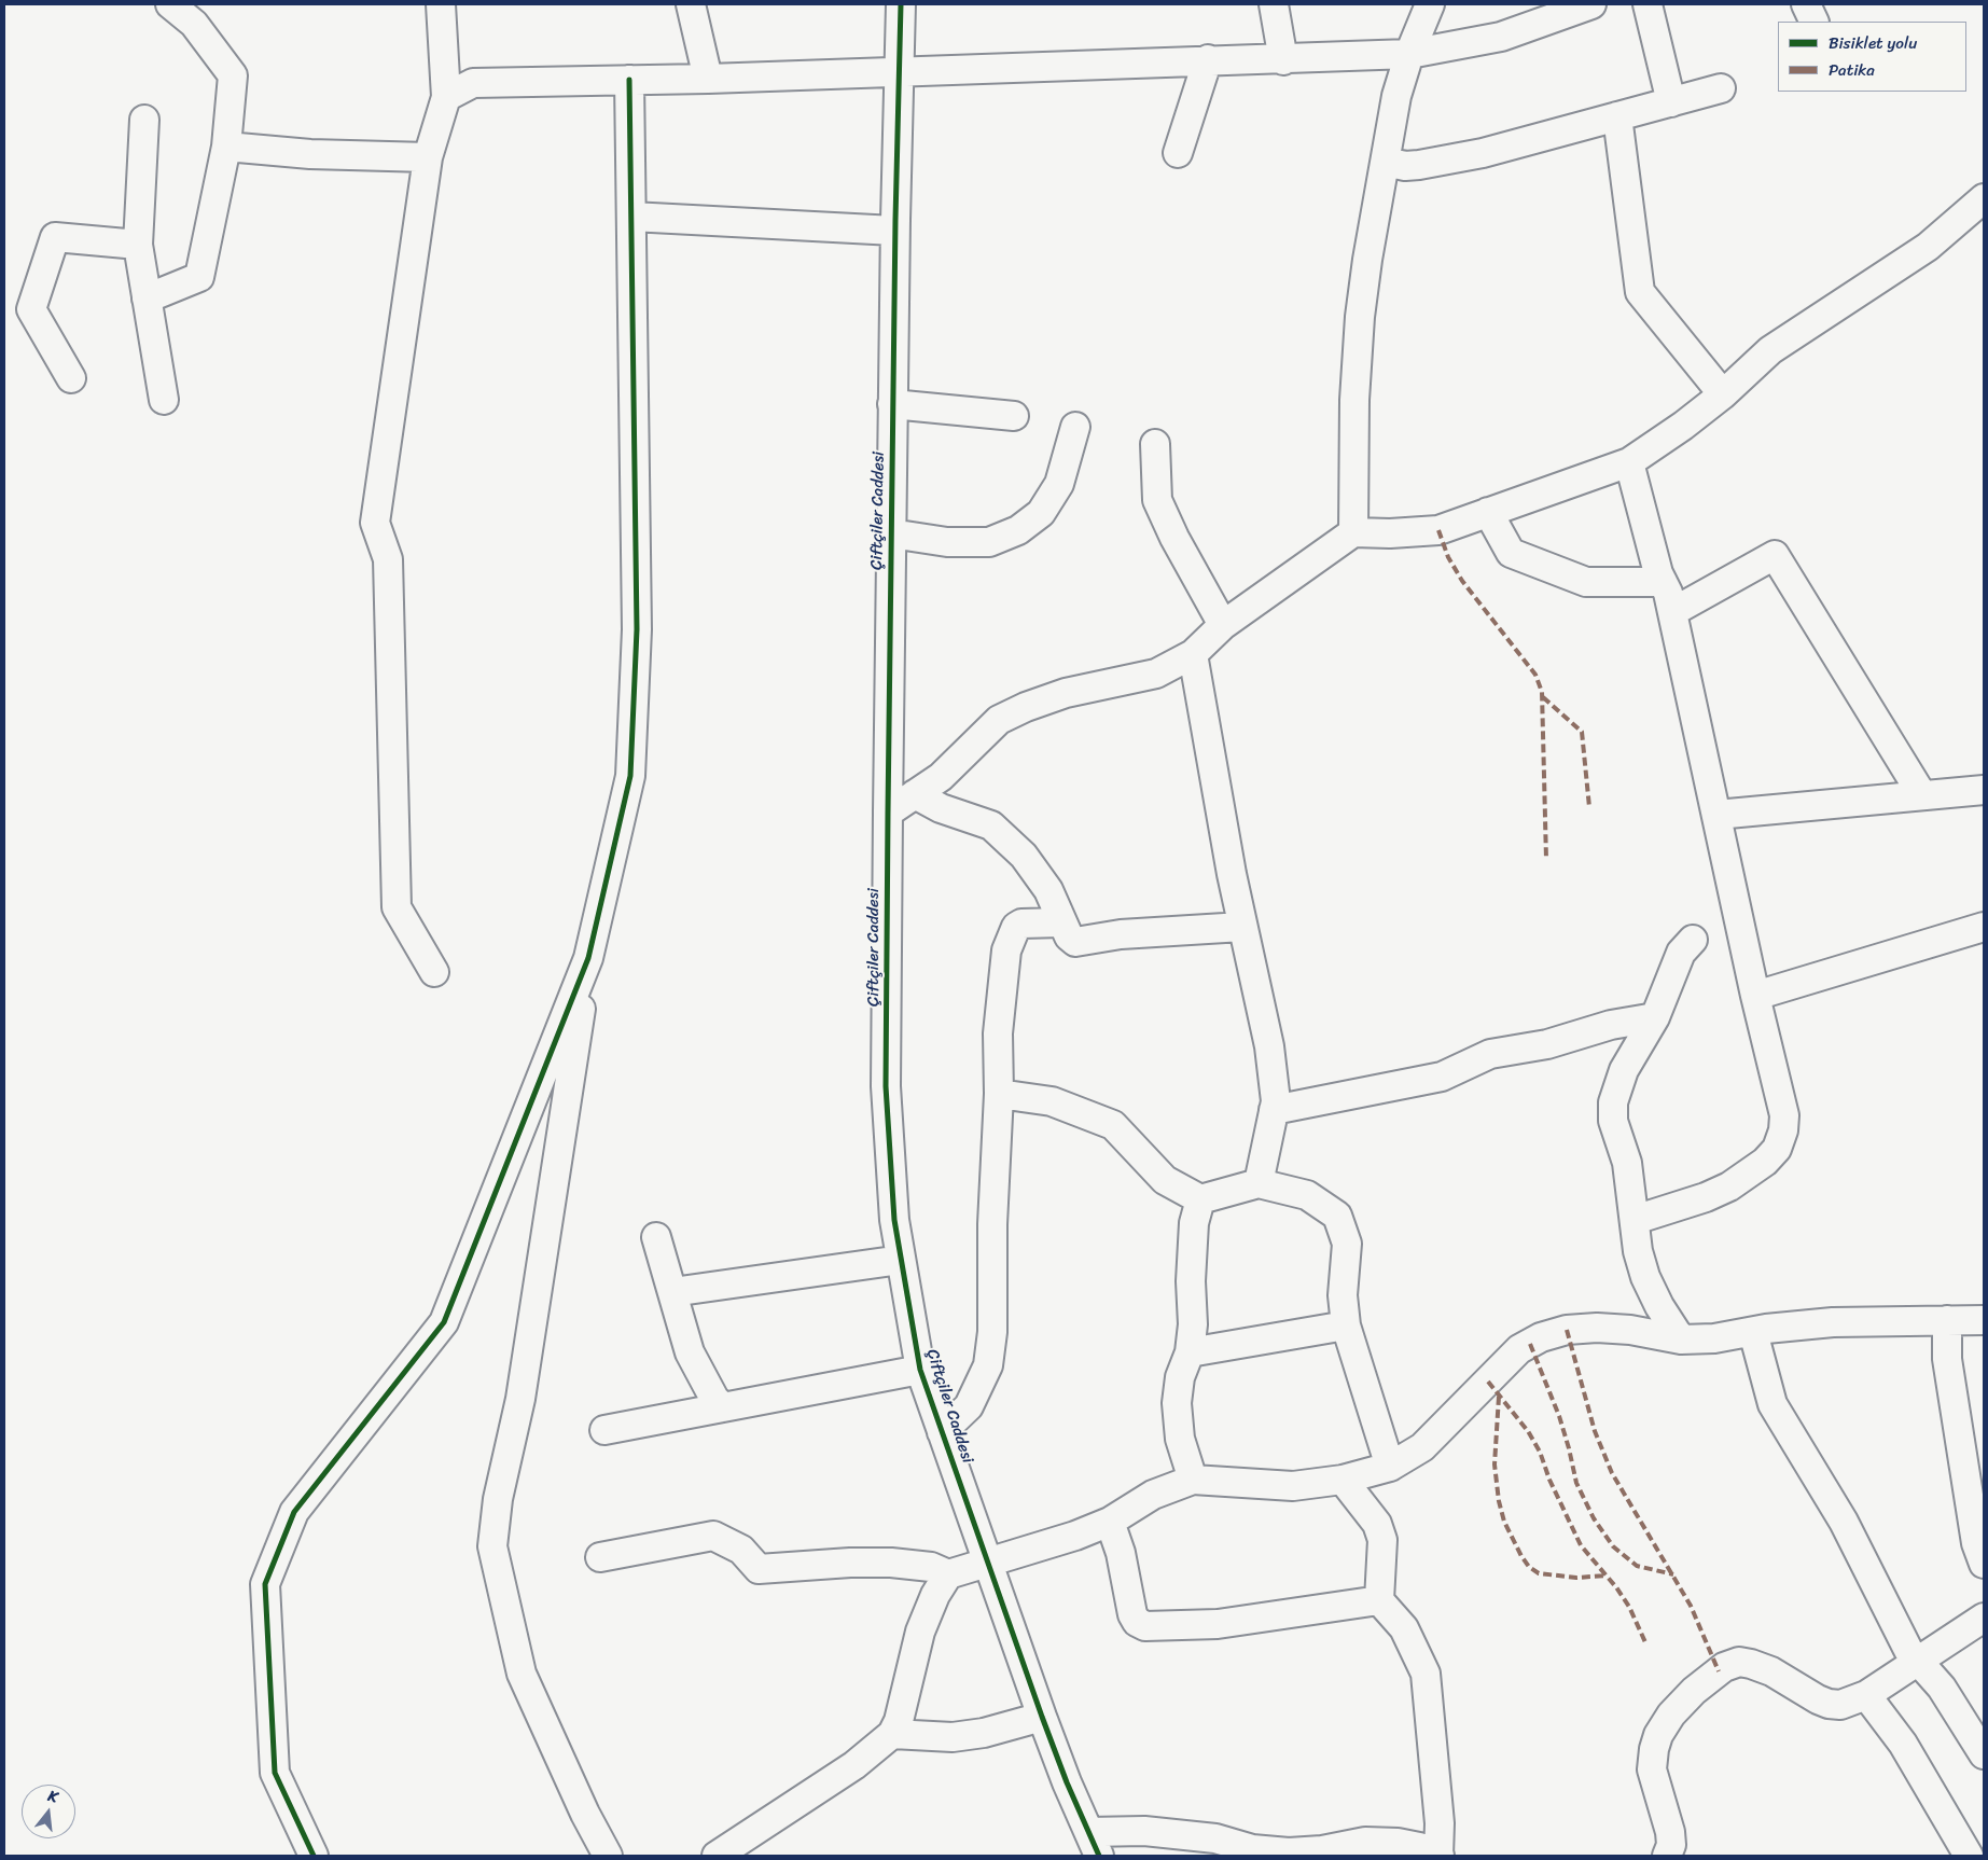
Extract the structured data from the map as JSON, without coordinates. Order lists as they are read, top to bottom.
{
  "streets": {
    "street": ["Çiftçiler Caddesi"]
  },
  "legend": ["Bisiklet yolu", "Patika"],
  "north": "top"
}
